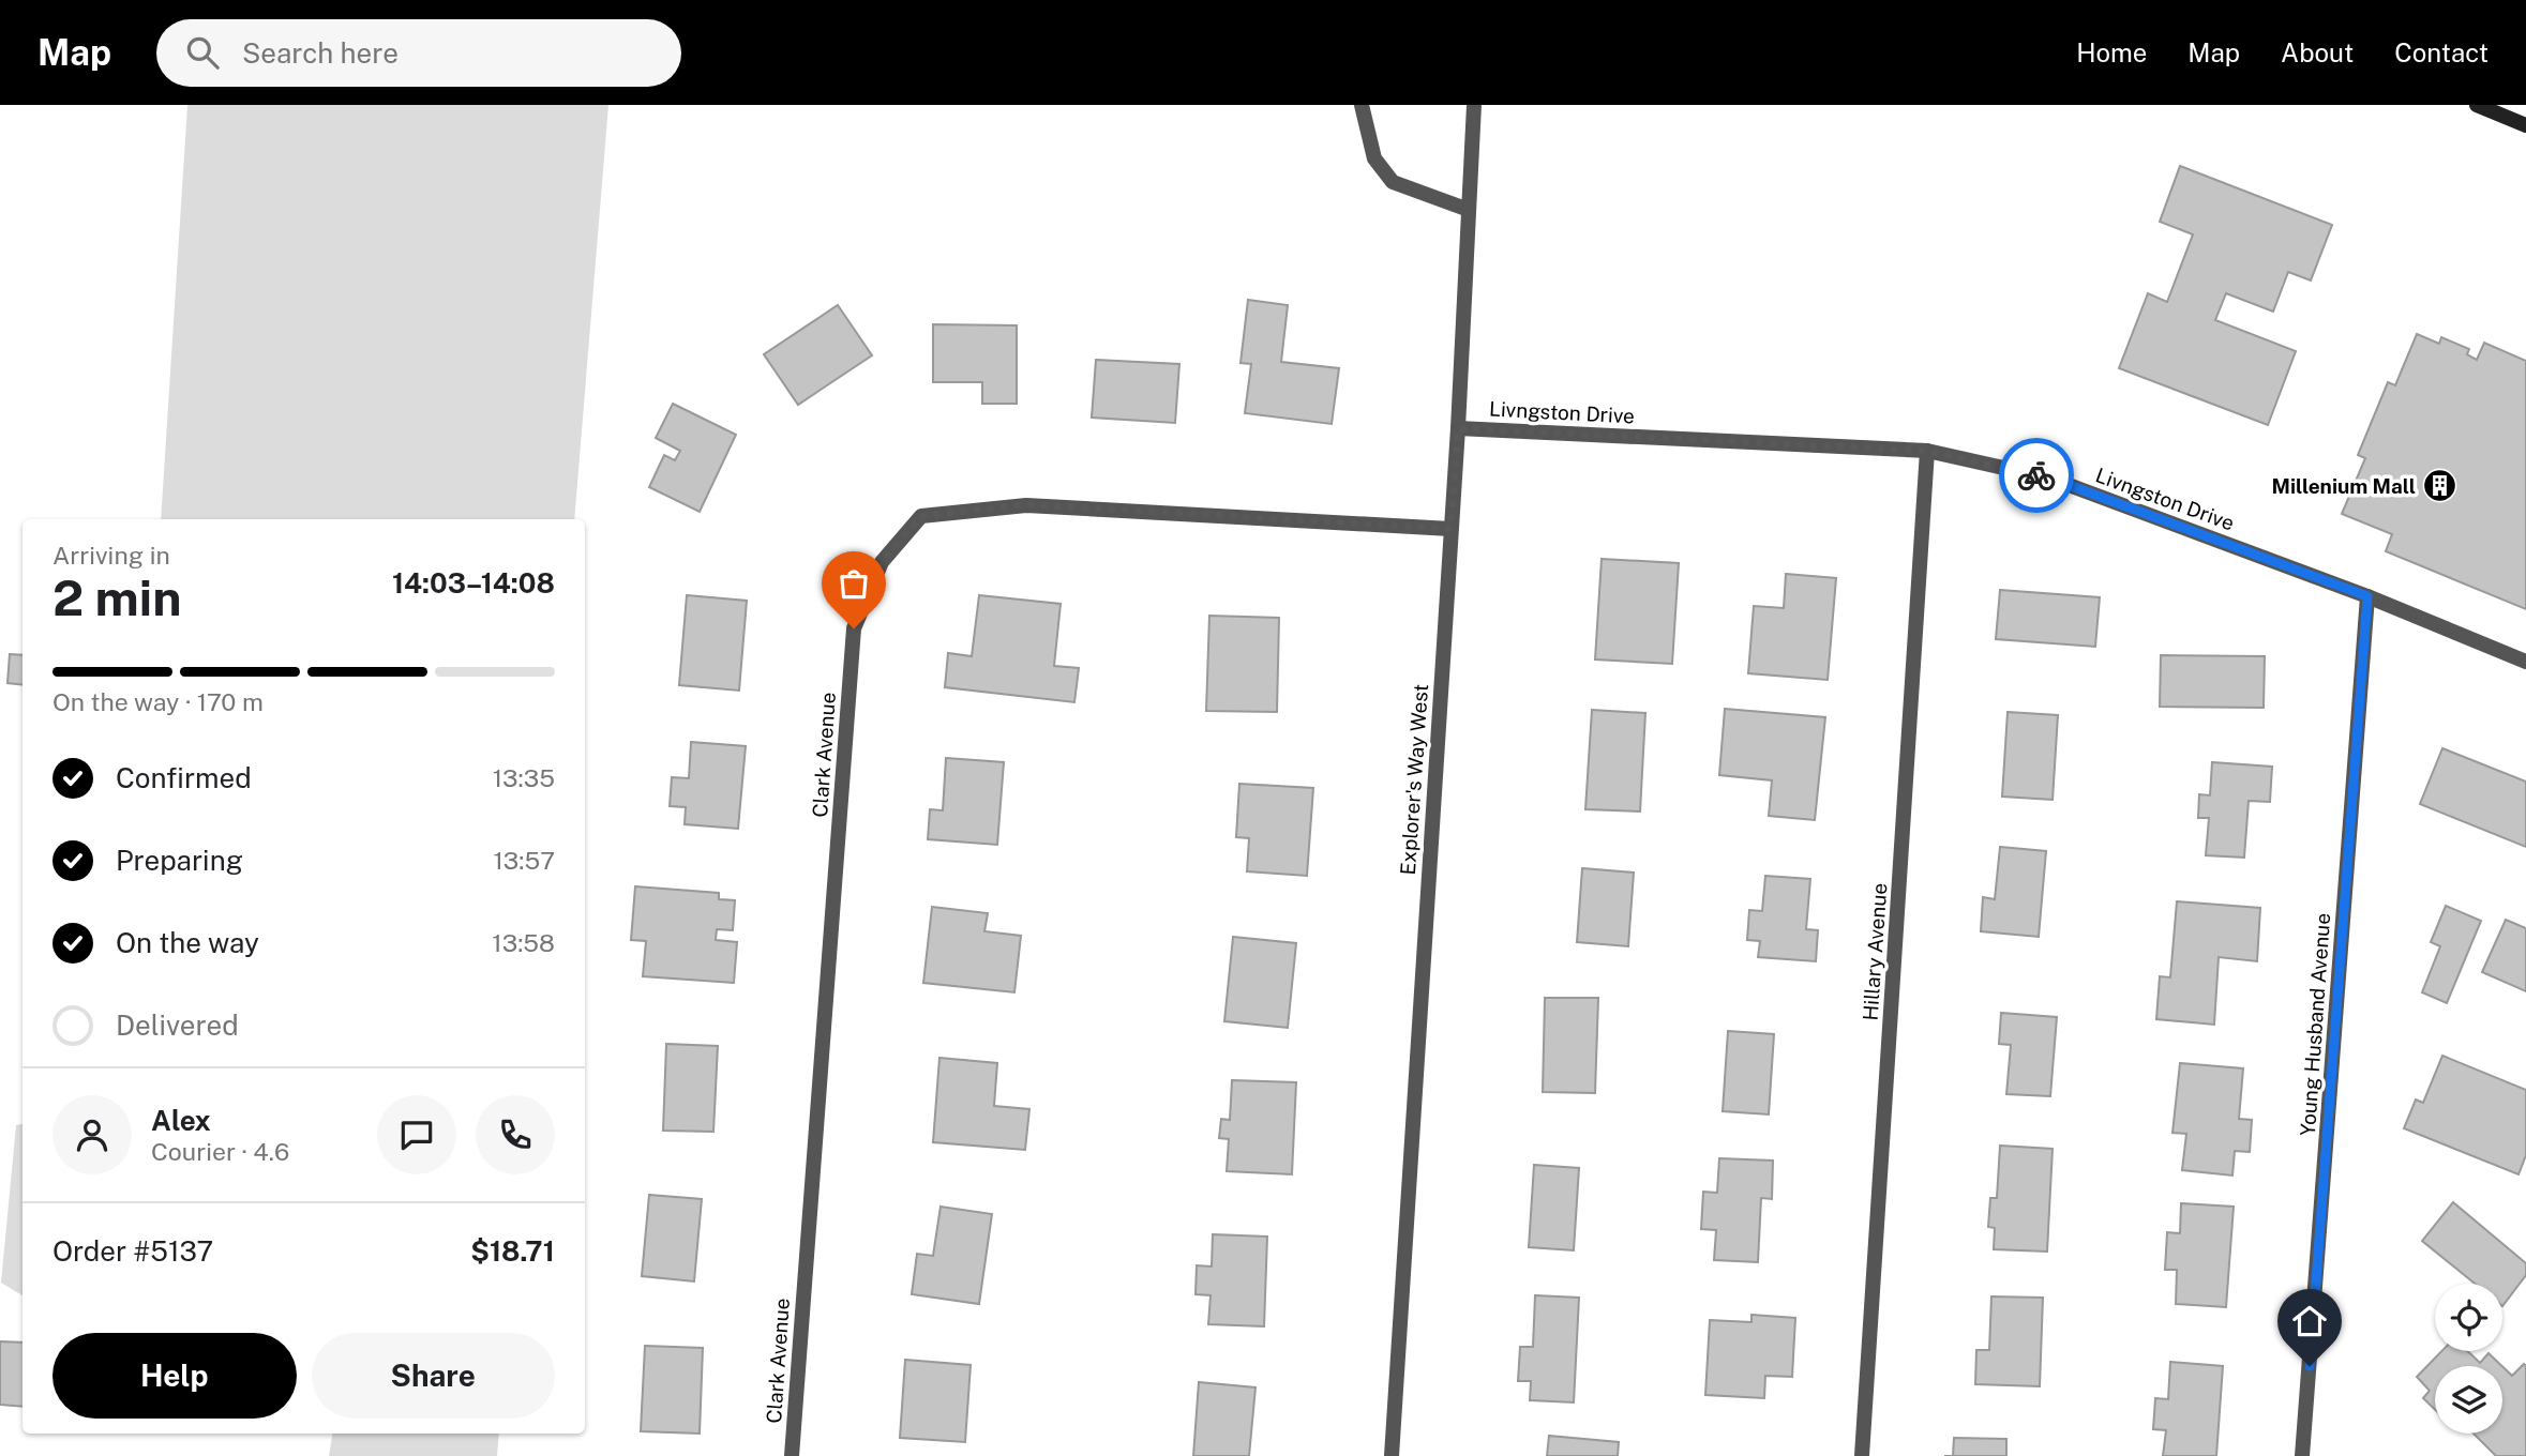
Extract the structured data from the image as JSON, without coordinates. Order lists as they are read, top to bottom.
{
  "streets": {
    "street": [
      "Livngston Drive",
      "Clark Avenue",
      "Explorer's Way West",
      "Hillary Avenue",
      "Young Husband Avenue"
    ]
  },
  "crossings": [
    ["Livngston Drive", "Explorer's Way West"],
    ["Livngston Drive", "Hillary Avenue"],
    ["Livngston Drive", "Young Husband Avenue"],
    ["Clark Avenue", "Explorer's Way West"]
  ],
  "places": {
    "building": ["Millenium Mall"]
  },
  "page": {
    "header": "Map",
    "search": "Search here",
    "nav": [
      "Home",
      "Map",
      "About",
      "Contact"
    ],
    "heading": ["2 min", "Arriving in", "14:03–14:08"],
    "panel": [
      "Alex",
      "Courier · 4.6",
      "Order #5137",
      "$18.71"
    ],
    "bar": "On the way · 170 m",
    "list": [
      ["Confirmed", "13:35"],
      ["Preparing", "13:57"],
      ["On the way", "13:58"],
      "Delivered"
    ],
    "buttons": ["Help", "Share"]
  }
}
